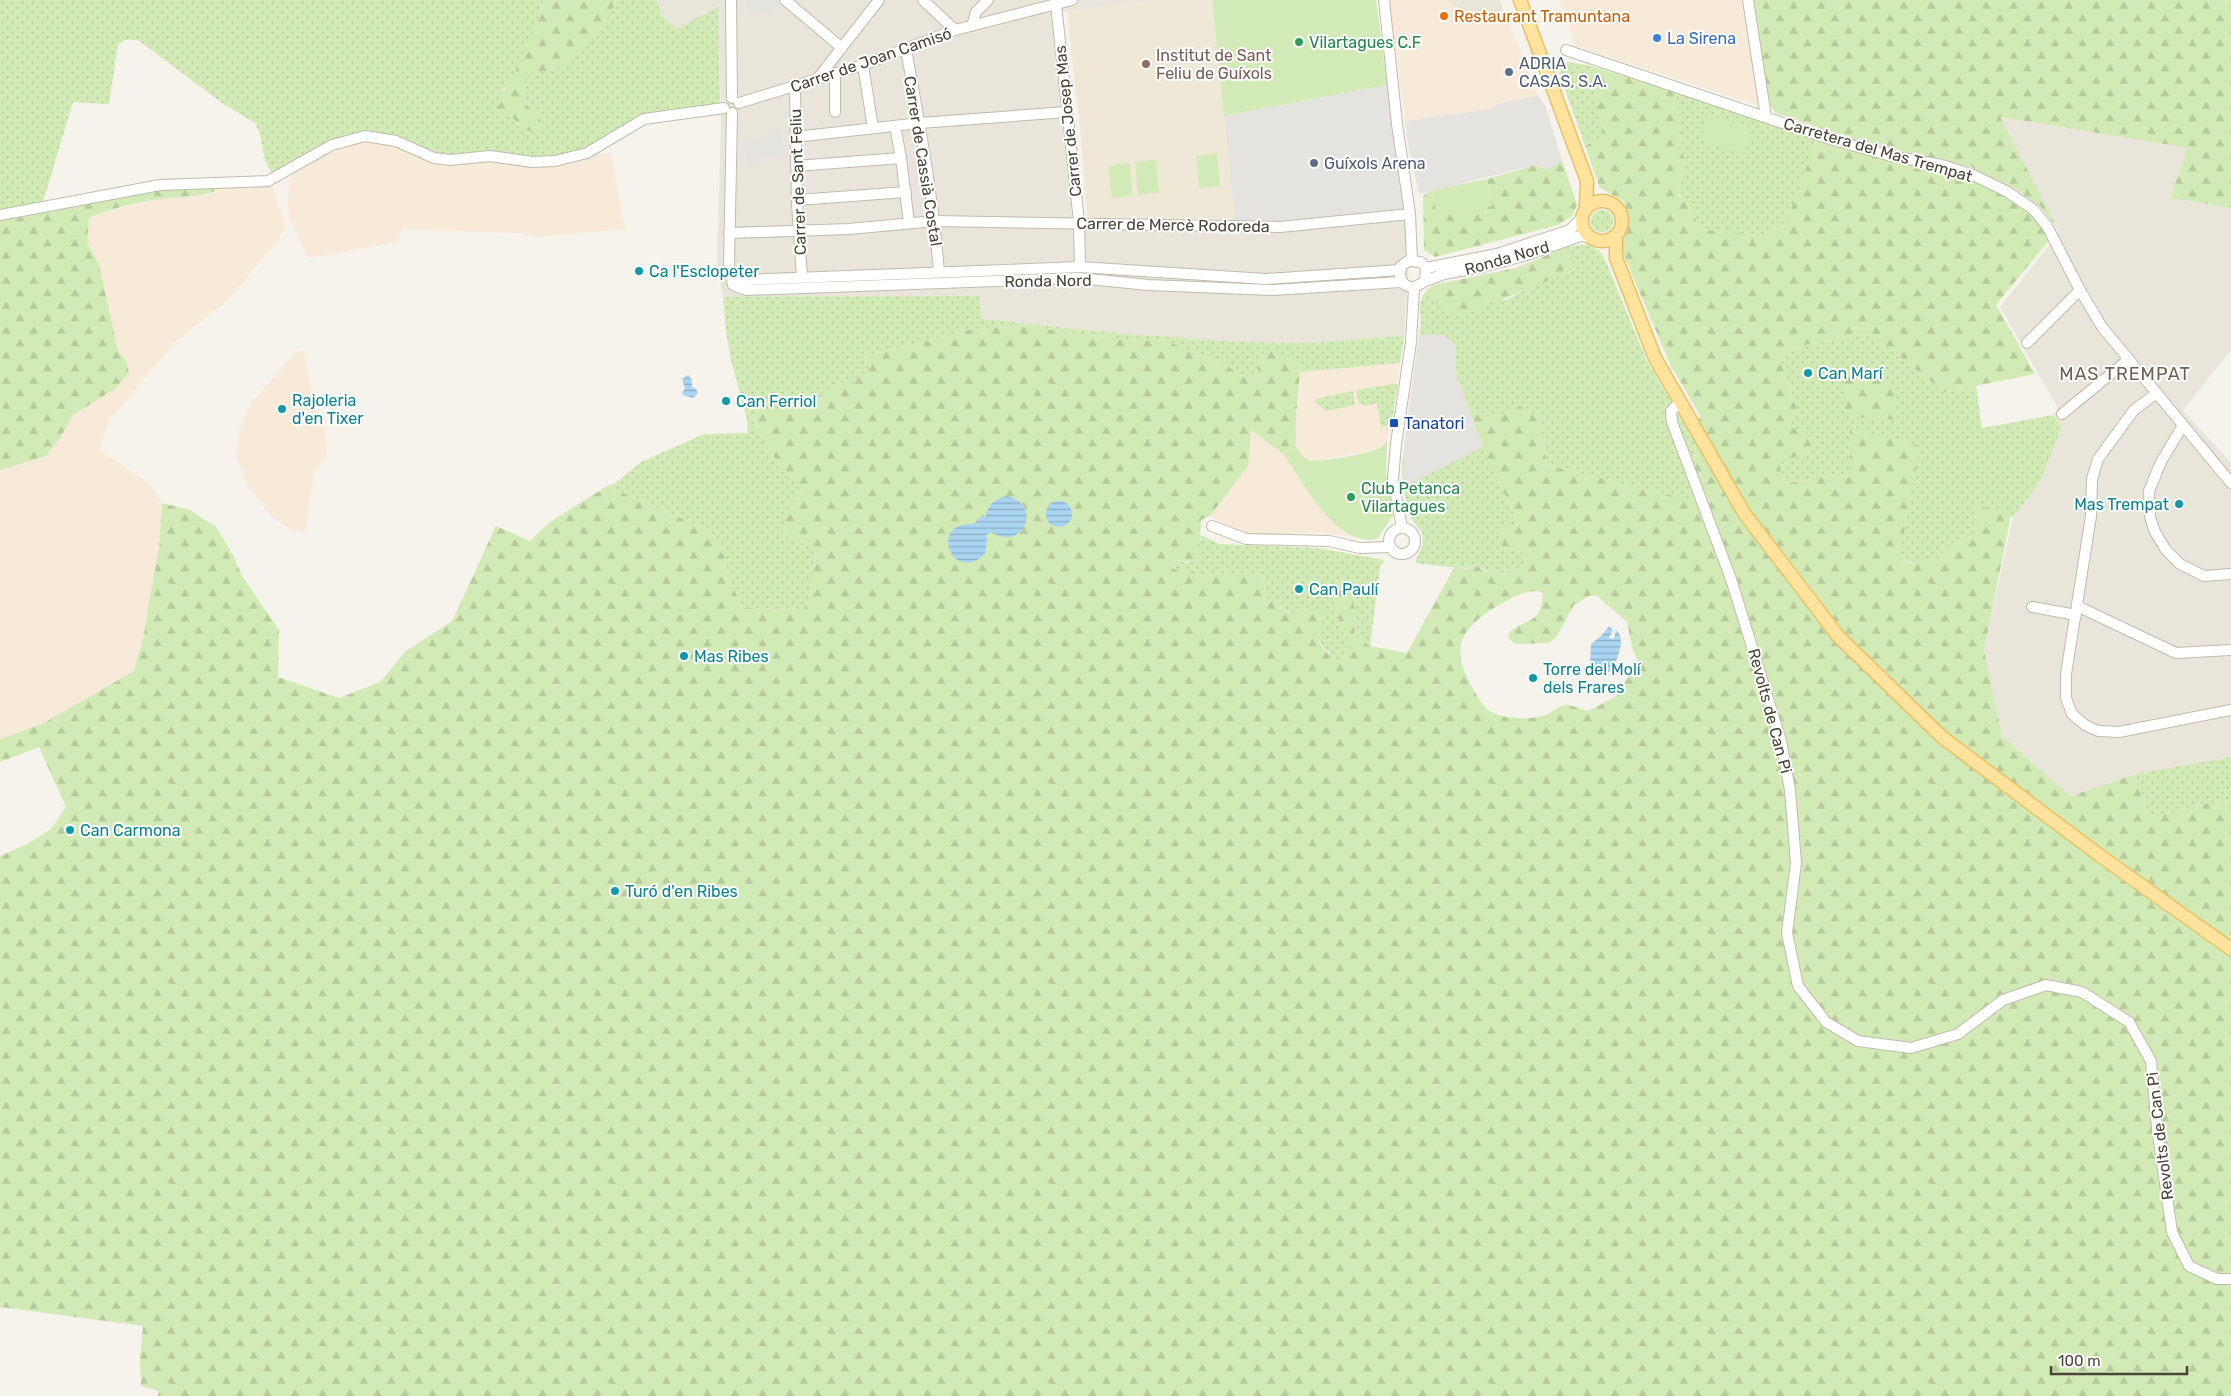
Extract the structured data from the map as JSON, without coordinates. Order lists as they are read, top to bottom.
{
  "streets": {
    "street": [
      "Carrer de Joan Camisó",
      "Carrer de Josep Mas",
      "Carretera del Mas Trempat",
      "Carrer de Cassià Costal",
      "Carrer de Sant Feliu",
      "Carrer de Mercè Rodoreda",
      "Ronda Nord",
      "Revolts de Can Pi"
    ]
  },
  "crossings": [
    ["Carrer de Joan Camisó", "Carrer de Cassià Costal"],
    ["Carrer de Joan Camisó", "Carrer de Sant Feliu"],
    ["Carrer de Josep Mas", "Carrer de Mercè Rodoreda"],
    ["Carrer de Josep Mas", "Ronda Nord"],
    ["Carrer de Cassià Costal", "Carrer de Mercè Rodoreda"],
    ["Carrer de Cassià Costal", "Ronda Nord"],
    ["Carrer de Sant Feliu", "Carrer de Mercè Rodoreda"],
    ["Carrer de Sant Feliu", "Ronda Nord"]
  ],
  "districts": ["MAS TREMPAT"],
  "places": {
    "other": [
      "Restaurant Tramuntana",
      "La Sirena",
      "Vilartagues C.F",
      "Institut de Sant Feliu de Guíxols",
      "ADRIA CASAS, S.A.",
      "Guíxols Arena",
      "Ca l'Esclopeter",
      "Can Marí",
      "Can Ferriol",
      "Rajoleria d'en Tixer",
      "Club Petanca Vilartagues",
      "Mas Trempat",
      "Can Paulí",
      "Mas Ribes",
      "Torre del Molí dels Frares",
      "Can Carmona",
      "Turó d'en Ribes"
    ],
    "transit": ["Tanatori"]
  },
  "scale_bar": "100 m"
}
